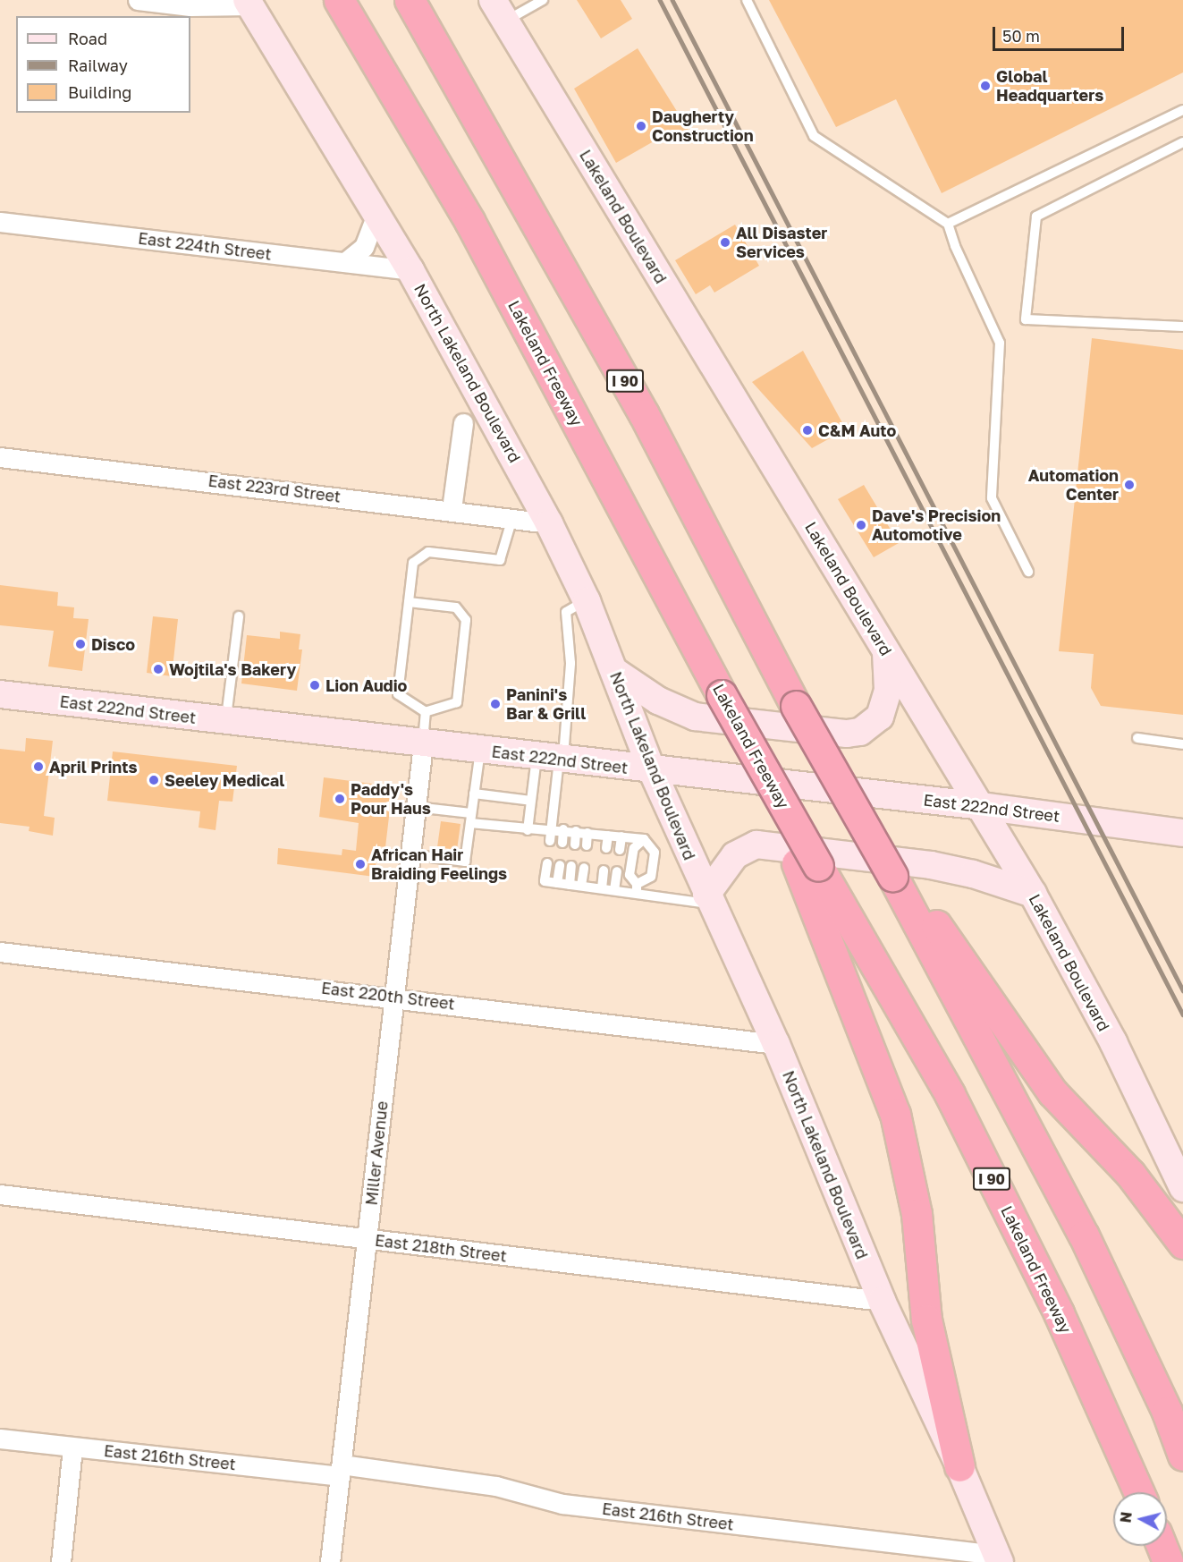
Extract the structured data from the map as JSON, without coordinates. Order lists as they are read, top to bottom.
{
  "streets": {
    "highway": ["Lakeland Freeway", "I 90"],
    "street": [
      "Lakeland Boulevard",
      "East 224th Street",
      "North Lakeland Boulevard",
      "East 223rd Street",
      "East 222nd Street",
      "East 220th Street",
      "Miller Avenue",
      "East 218th Street",
      "East 216th Street"
    ]
  },
  "crossings": [
    ["Lakeland Boulevard", "East 222nd Street"],
    ["East 224th Street", "North Lakeland Boulevard"],
    ["North Lakeland Boulevard", "East 223rd Street"],
    ["North Lakeland Boulevard", "East 222nd Street"],
    ["North Lakeland Boulevard", "East 220th Street"],
    ["North Lakeland Boulevard", "East 218th Street"],
    ["North Lakeland Boulevard", "East 216th Street"],
    ["East 222nd Street", "Miller Avenue"],
    ["East 220th Street", "Miller Avenue"],
    ["Miller Avenue", "East 218th Street"],
    ["Miller Avenue", "East 216th Street"]
  ],
  "places": [
    "Global Headquarters",
    "Daugherty Construction",
    "All Disaster Services",
    "C&M Auto",
    "Automation Center",
    "Dave's Precision Automotive",
    "Disco",
    "Wojtila's Bakery",
    "Lion Audio",
    "Panini's Bar & Grill",
    "April Prints",
    "Seeley Medical",
    "Paddy's Pour Haus",
    "African Hair Braiding Feelings"
  ],
  "legend": ["Road", "Railway", "Building"],
  "scale_bar": "50 m",
  "north": "left"
}
